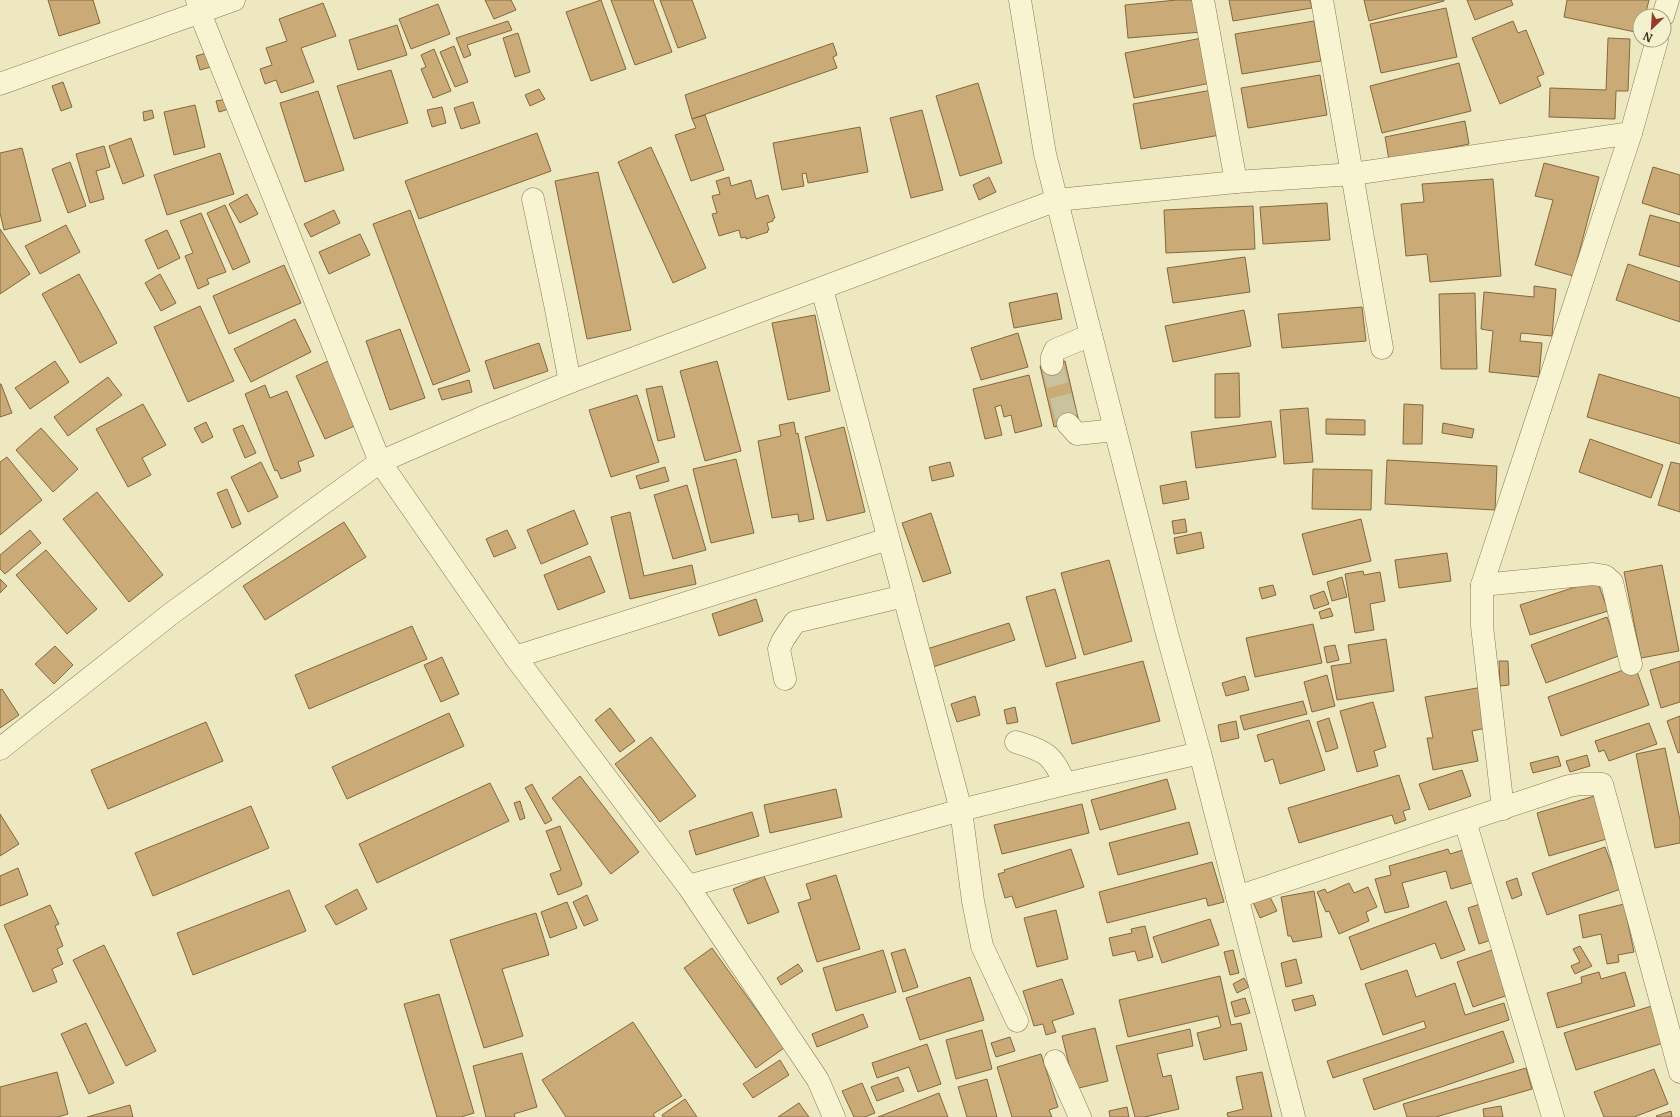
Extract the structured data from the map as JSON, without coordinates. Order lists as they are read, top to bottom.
{
  "north": "bottom left"
}
